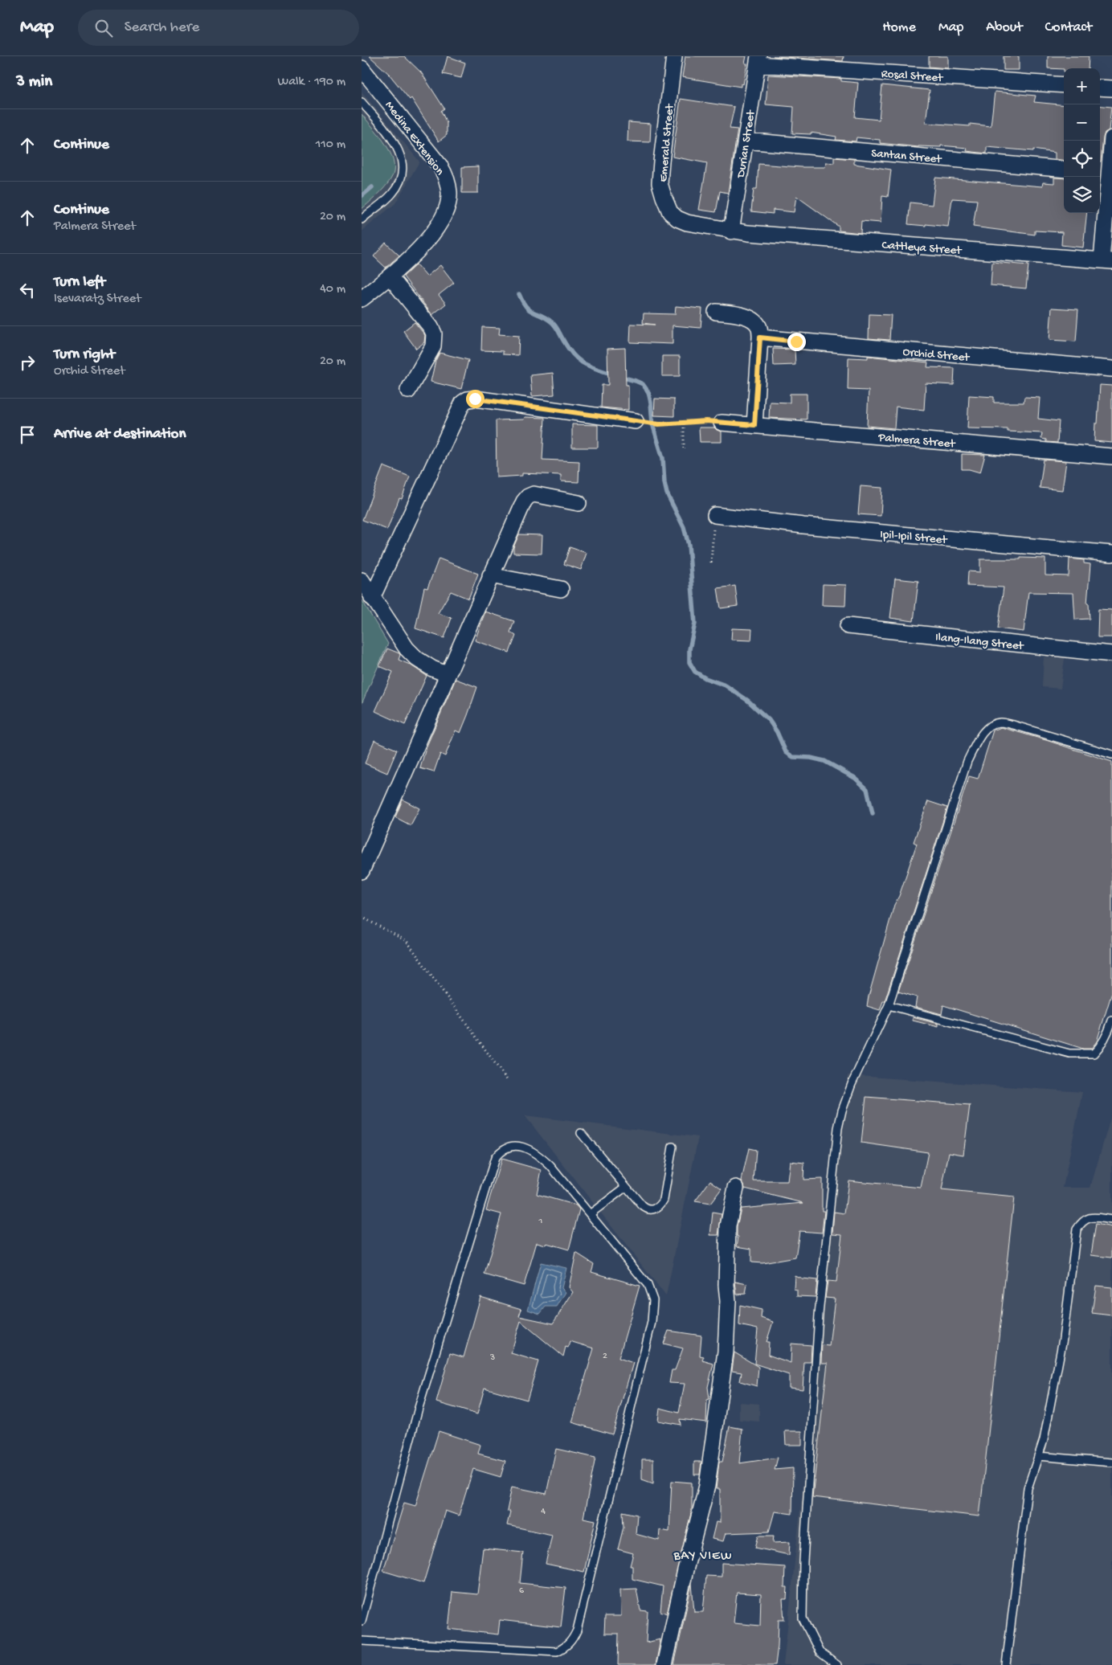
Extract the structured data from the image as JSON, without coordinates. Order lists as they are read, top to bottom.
{
  "streets": {
    "street": [
      "Rosal Street",
      "Medina Extension",
      "Emerald Street",
      "Durian Street",
      "Santan Street",
      "Cattleya Street",
      "Orchid Street",
      "Palmera Street",
      "Ipil-Ipil Street",
      "Ilang-Ilang Street"
    ]
  },
  "crossings": [
    ["Rosal Street", "Durian Street"],
    ["Emerald Street", "Durian Street"],
    ["Emerald Street", "Cattleya Street"],
    ["Durian Street", "Santan Street"],
    ["Durian Street", "Cattleya Street"]
  ],
  "districts": ["BAY VIEW"],
  "house_numbers": [
    "1",
    "2",
    "3",
    "4",
    "6"
  ],
  "page": {
    "header": "Map",
    "search": "Search here",
    "nav": [
      "Home",
      "Map",
      "About",
      "Contact"
    ],
    "heading": ["3 min", "Walk · 190 m"],
    "map_buttons": ["+", "−"],
    "list": [
      ["Continue", "110 m"],
      ["Continue", "Palmera Street", "20 m"],
      ["Turn left", "Isevaratz Street", "40 m"],
      ["Turn right", "Orchid Street", "20 m"],
      "Arrive at destination"
    ]
  }
}
